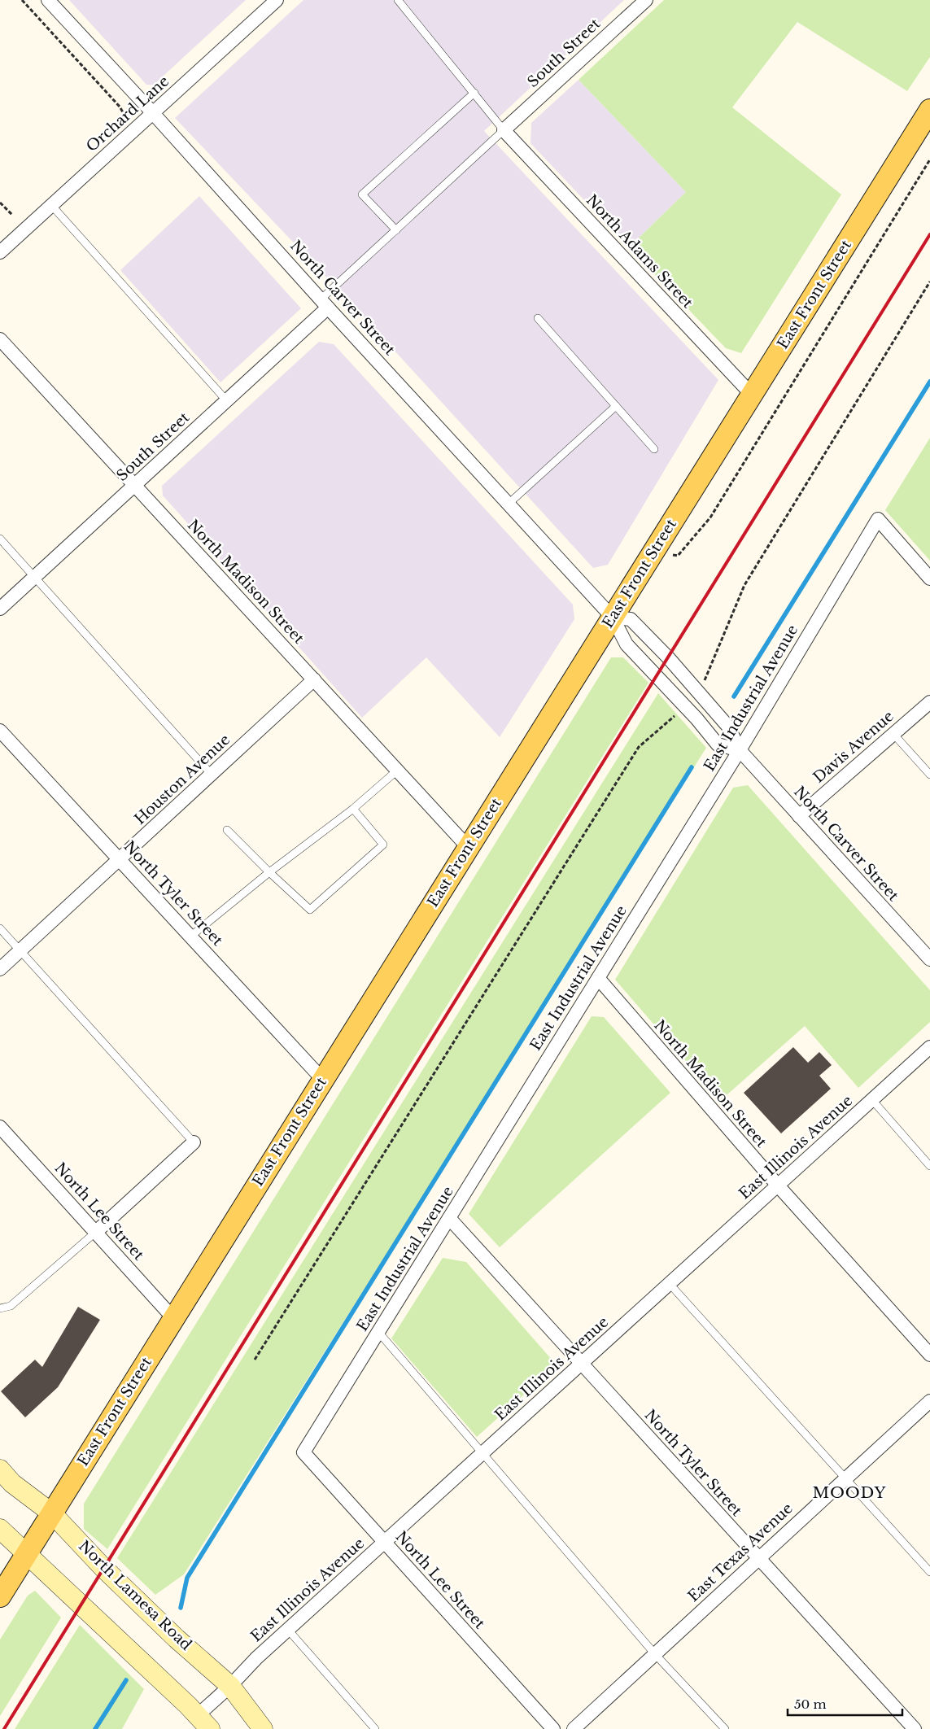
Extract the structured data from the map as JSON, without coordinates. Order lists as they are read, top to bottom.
{
  "streets": {
    "main road": ["East Front Street", "North Lamesa Road"],
    "street": [
      "South Street",
      "Orchard Lane",
      "North Adams Street",
      "North Carver Street",
      "North Madison Street",
      "East Industrial Avenue",
      "Davis Avenue",
      "Houston Avenue",
      "North Tyler Street",
      "East Illinois Avenue",
      "North Lee Street",
      "East Texas Avenue"
    ]
  },
  "crossings": [
    ["South Street", "North Adams Street"],
    ["South Street", "North Carver Street"],
    ["South Street", "North Madison Street"],
    ["Orchard Lane", "North Carver Street"],
    ["North Adams Street", "East Front Street"],
    ["East Front Street", "North Carver Street"],
    ["East Front Street", "North Madison Street"],
    ["East Front Street", "North Tyler Street"],
    ["East Front Street", "North Lee Street"],
    ["East Front Street", "North Lamesa Road"],
    ["North Carver Street", "East Industrial Avenue"],
    ["North Carver Street", "Davis Avenue"],
    ["North Madison Street", "East Industrial Avenue"],
    ["North Madison Street", "Houston Avenue"],
    ["North Madison Street", "East Illinois Avenue"],
    ["East Industrial Avenue", "North Tyler Street"],
    ["East Industrial Avenue", "North Lee Street"],
    ["Houston Avenue", "North Tyler Street"],
    ["North Tyler Street", "East Illinois Avenue"],
    ["North Tyler Street", "East Texas Avenue"],
    ["East Illinois Avenue", "North Lee Street"],
    ["East Illinois Avenue", "North Lamesa Road"]
  ],
  "districts": ["MOODY"],
  "scale_bar": "50 m"
}
